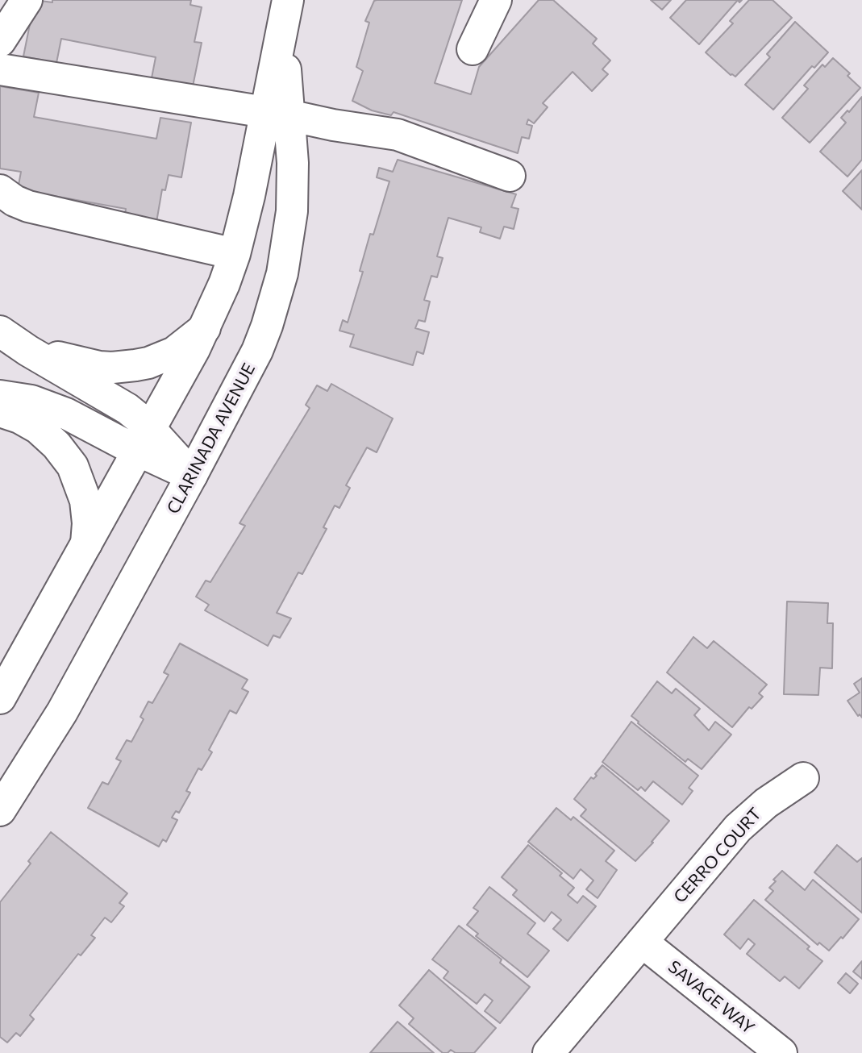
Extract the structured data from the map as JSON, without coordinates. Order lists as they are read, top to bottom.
{
  "streets": {
    "main road": ["CLARINADA AVENUE", "CERRO COURT", "SAVAGE WAY"]
  },
  "crossings": [
    ["CERRO COURT", "SAVAGE WAY"]
  ]
}
